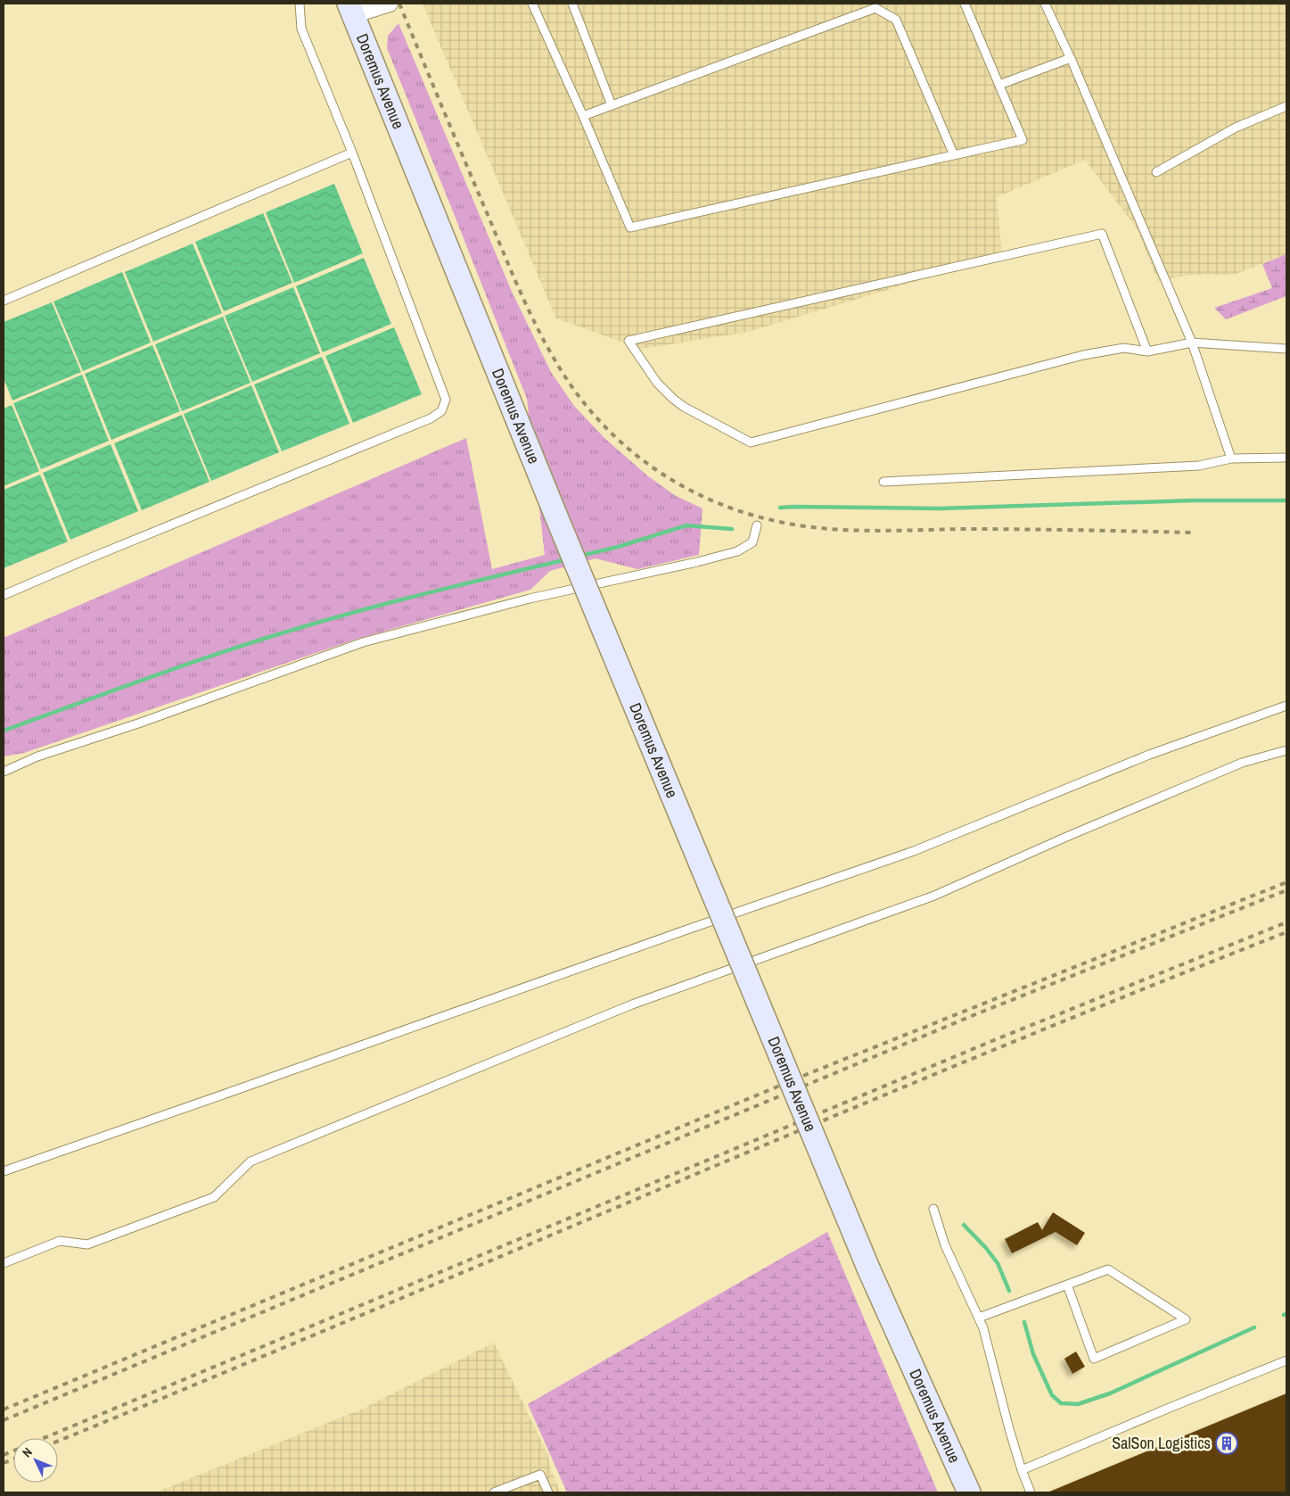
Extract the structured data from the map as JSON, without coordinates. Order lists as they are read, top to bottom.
{
  "streets": {
    "main road": ["Doremus Avenue"]
  },
  "places": {
    "building": ["SalSon Logistics"]
  },
  "north": "top left"
}
